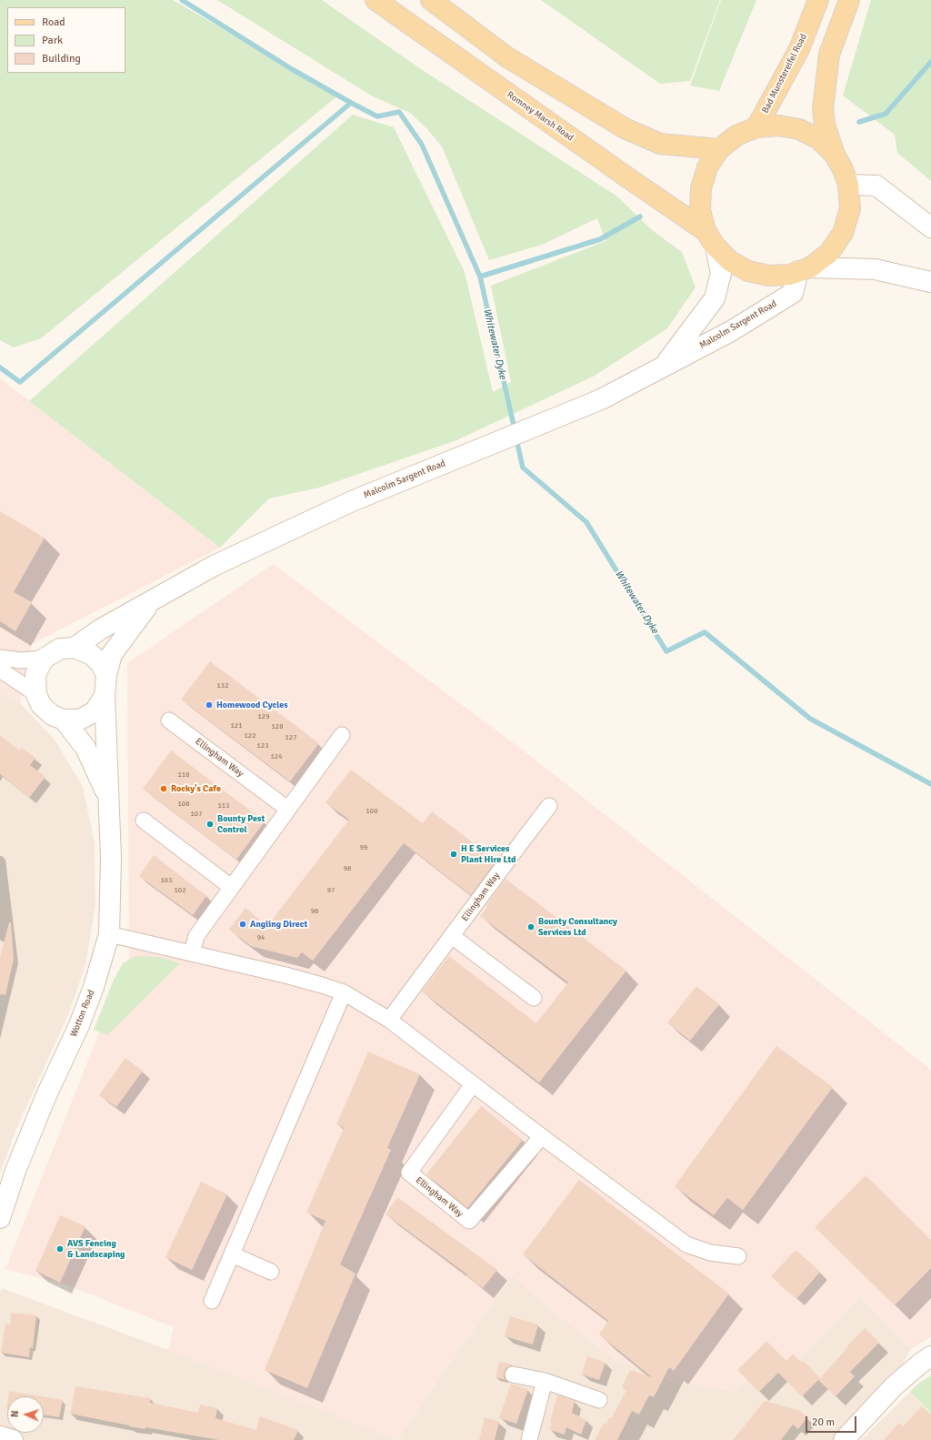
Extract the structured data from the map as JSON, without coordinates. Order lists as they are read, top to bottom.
{
  "streets": {
    "main road": ["Bad Munstereifel Road", "Romney Marsh Road"],
    "street": ["Malcolm Sargent Road", "Ellingham Way", "Wotton Road"]
  },
  "crossings": [
    ["Romney Marsh Road", "Malcolm Sargent Road"],
    ["Malcolm Sargent Road", "Wotton Road"]
  ],
  "water": ["Whitewater Dyke"],
  "places": [
    "Homewood Cycles",
    "Rocky's Cafe",
    "Bounty Pest Control",
    "H E Services Plant Hire Ltd",
    "Angling Direct",
    "Bounty Consultancy Services Ltd",
    "AVS Fencing & Landscaping"
  ],
  "house_numbers": [
    "132",
    "129",
    "121",
    "128",
    "122",
    "127",
    "123",
    "124",
    "116",
    "106",
    "113",
    "100",
    "107",
    "99",
    "98",
    "103",
    "102",
    "97",
    "96",
    "94"
  ],
  "legend": ["Road", "Park", "Building"],
  "scale_bar": "20 m",
  "north": "left"
}
